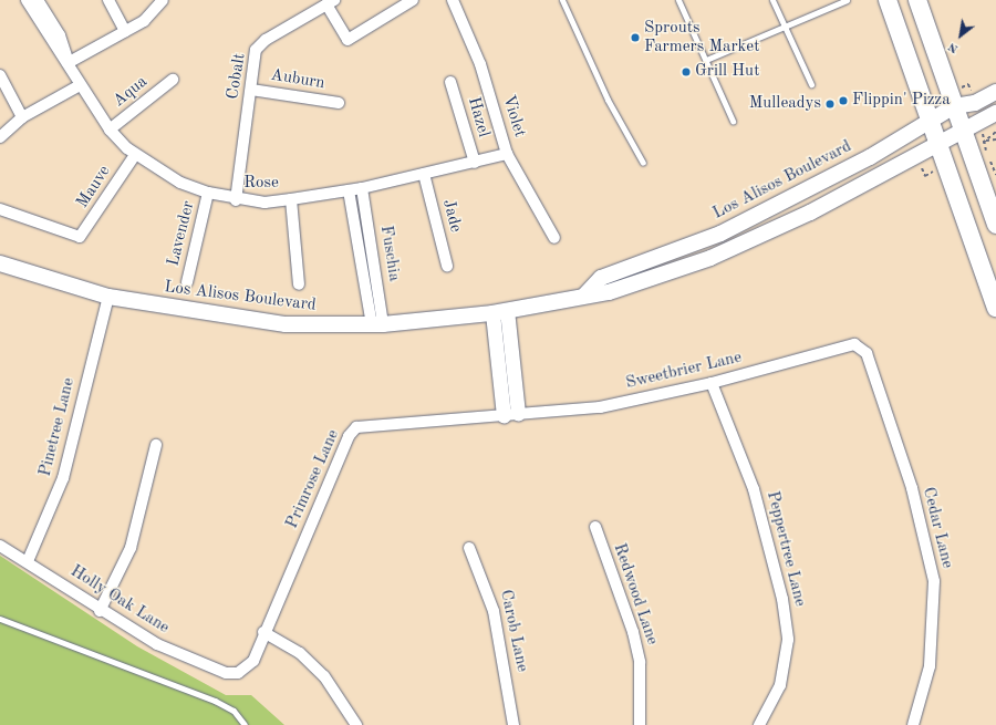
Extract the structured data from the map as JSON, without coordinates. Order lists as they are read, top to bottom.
{
  "streets": {
    "main road": ["Los Alisos Boulevard"],
    "street": [
      "Cobalt",
      "Auburn",
      "Aqua",
      "Violet",
      "Hazel",
      "Rose",
      "Mauve",
      "Jade",
      "Lavender",
      "Fuschia",
      "Sweetbrier Lane",
      "Pinetree Lane",
      "Primrose Lane",
      "Cedar Lane",
      "Peppertree Lane",
      "Redwood Lane",
      "Holly Oak Lane",
      "Carob Lane"
    ]
  },
  "crossings": [
    ["Cobalt", "Auburn"],
    ["Cobalt", "Rose"],
    ["Aqua", "Rose"],
    ["Violet", "Rose"],
    ["Hazel", "Rose"],
    ["Los Alisos Boulevard", "Fuschia"],
    ["Los Alisos Boulevard", "Pinetree Lane"],
    ["Rose", "Mauve"],
    ["Rose", "Jade"],
    ["Rose", "Lavender"],
    ["Rose", "Fuschia"],
    ["Sweetbrier Lane", "Primrose Lane"],
    ["Sweetbrier Lane", "Cedar Lane"],
    ["Sweetbrier Lane", "Peppertree Lane"],
    ["Pinetree Lane", "Holly Oak Lane"],
    ["Primrose Lane", "Holly Oak Lane"]
  ],
  "places": [
    "Sprouts Farmers Market",
    "Grill Hut",
    "Flippin' Pizza",
    "Mulleadys"
  ],
  "north": "bottom left"
}
